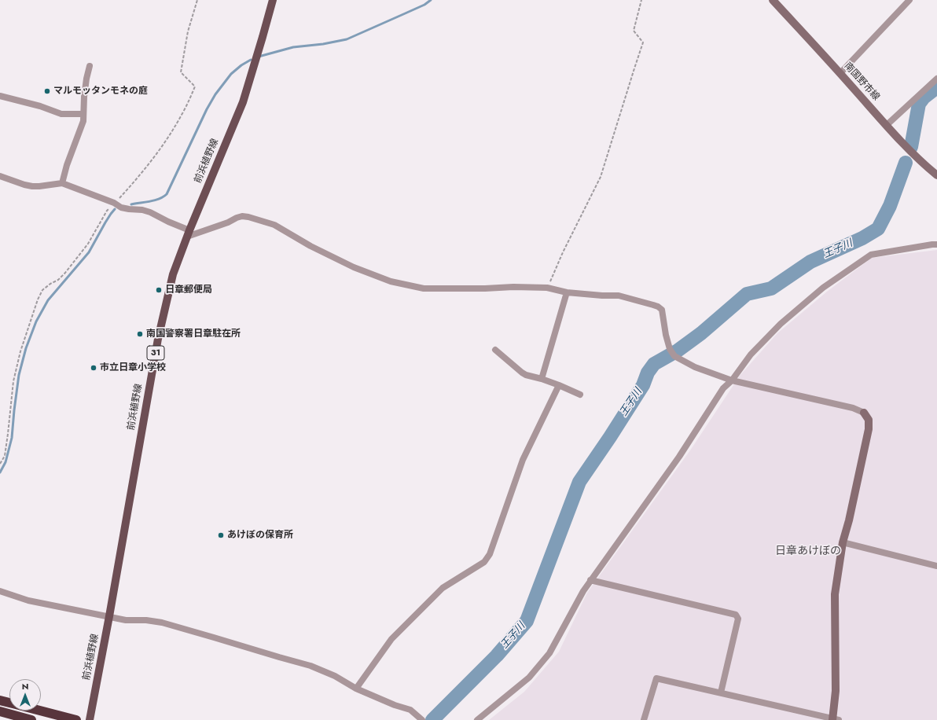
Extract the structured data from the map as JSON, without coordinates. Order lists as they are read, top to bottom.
{
  "streets": {
    "main road": ["前浜植野線", "31"],
    "street": ["南国野市線"]
  },
  "districts": ["日章あけぼの"],
  "water": ["王子川"],
  "places": [
    "マルモッタンモネの庭",
    "日章郵便局",
    "南国警察署日章駐在所",
    "市立日章小学校",
    "あけぼの保育所"
  ],
  "north": "top"
}
